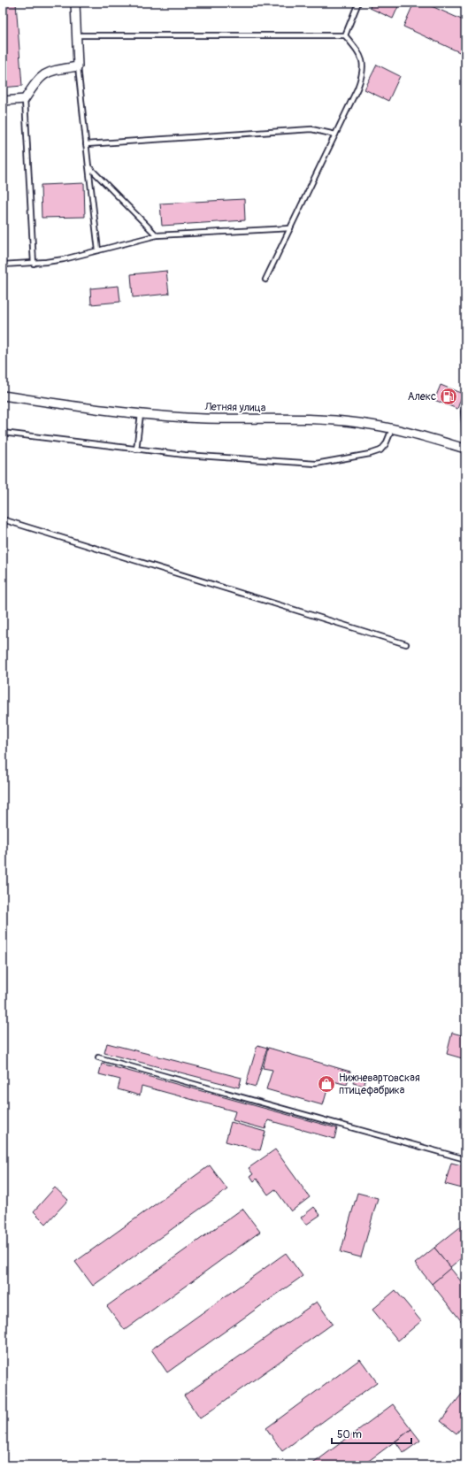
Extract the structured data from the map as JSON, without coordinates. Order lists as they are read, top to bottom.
{
  "streets": {
    "street": ["Летняя улица"]
  },
  "places": {
    "fuel station": ["Алекс"],
    "shop": ["Нижневартовская птицефабрика"]
  },
  "scale_bar": "50 m"
}
